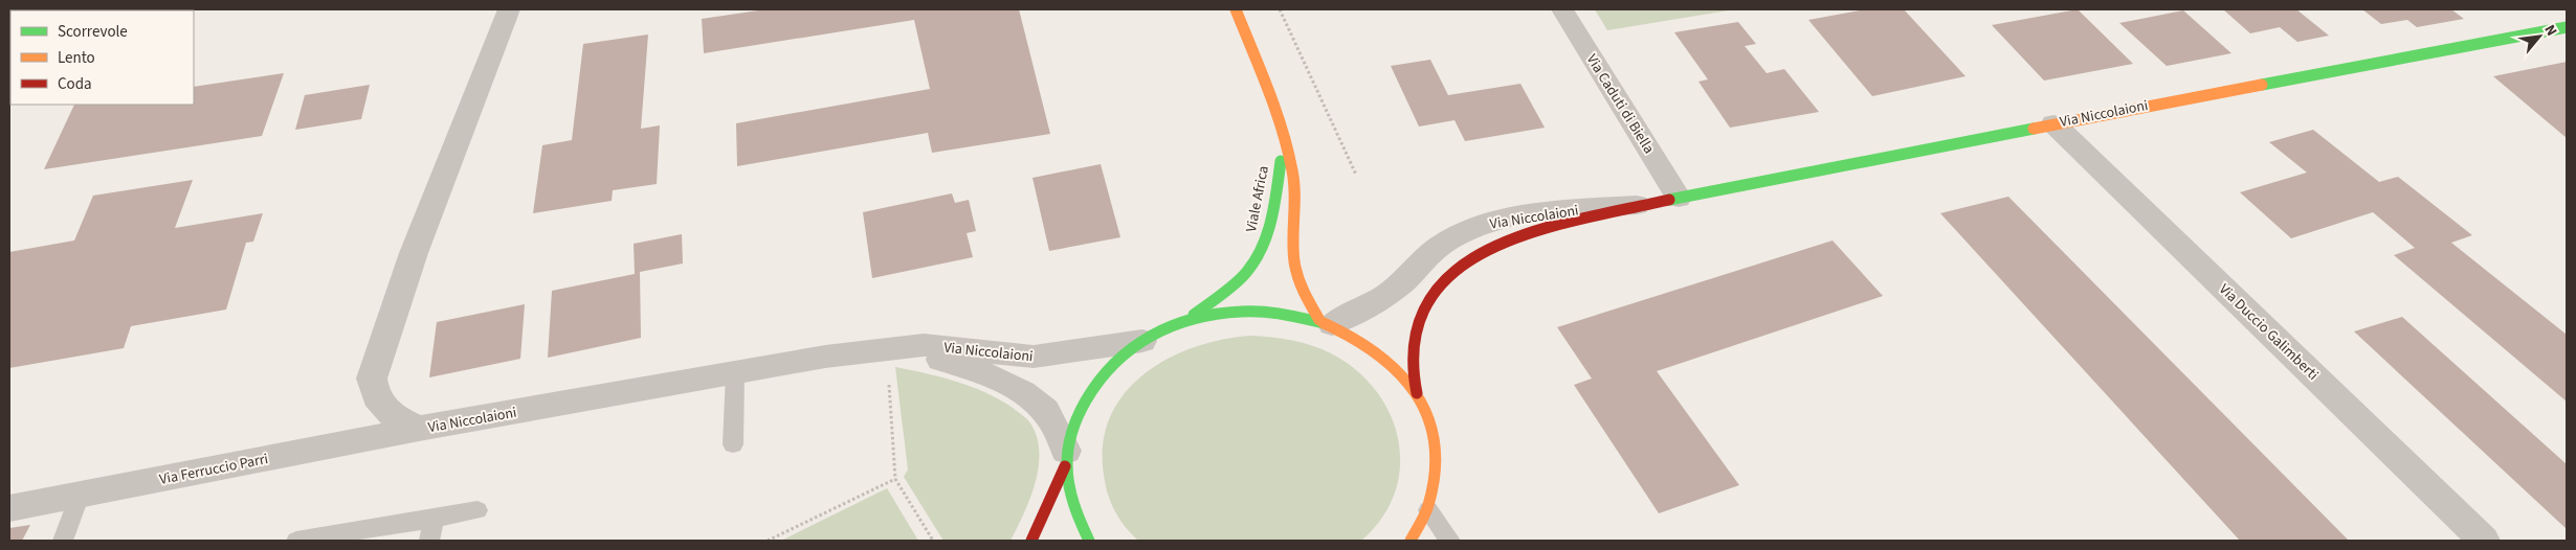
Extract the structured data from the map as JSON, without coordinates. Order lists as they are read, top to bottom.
{
  "streets": {
    "street": [
      "Via Caduti di Biella",
      "Via Niccolaioni",
      "Viale Africa",
      "Via Duccio Galimberti",
      "Via Ferruccio Parri"
    ]
  },
  "crossings": [
    ["Via Caduti di Biella", "Via Niccolaioni"],
    ["Via Niccolaioni", "Viale Africa"],
    ["Via Niccolaioni", "Via Duccio Galimberti"],
    ["Via Niccolaioni", "Via Ferruccio Parri"]
  ],
  "legend": ["Scorrevole", "Lento", "Coda"],
  "north": "top right"
}
